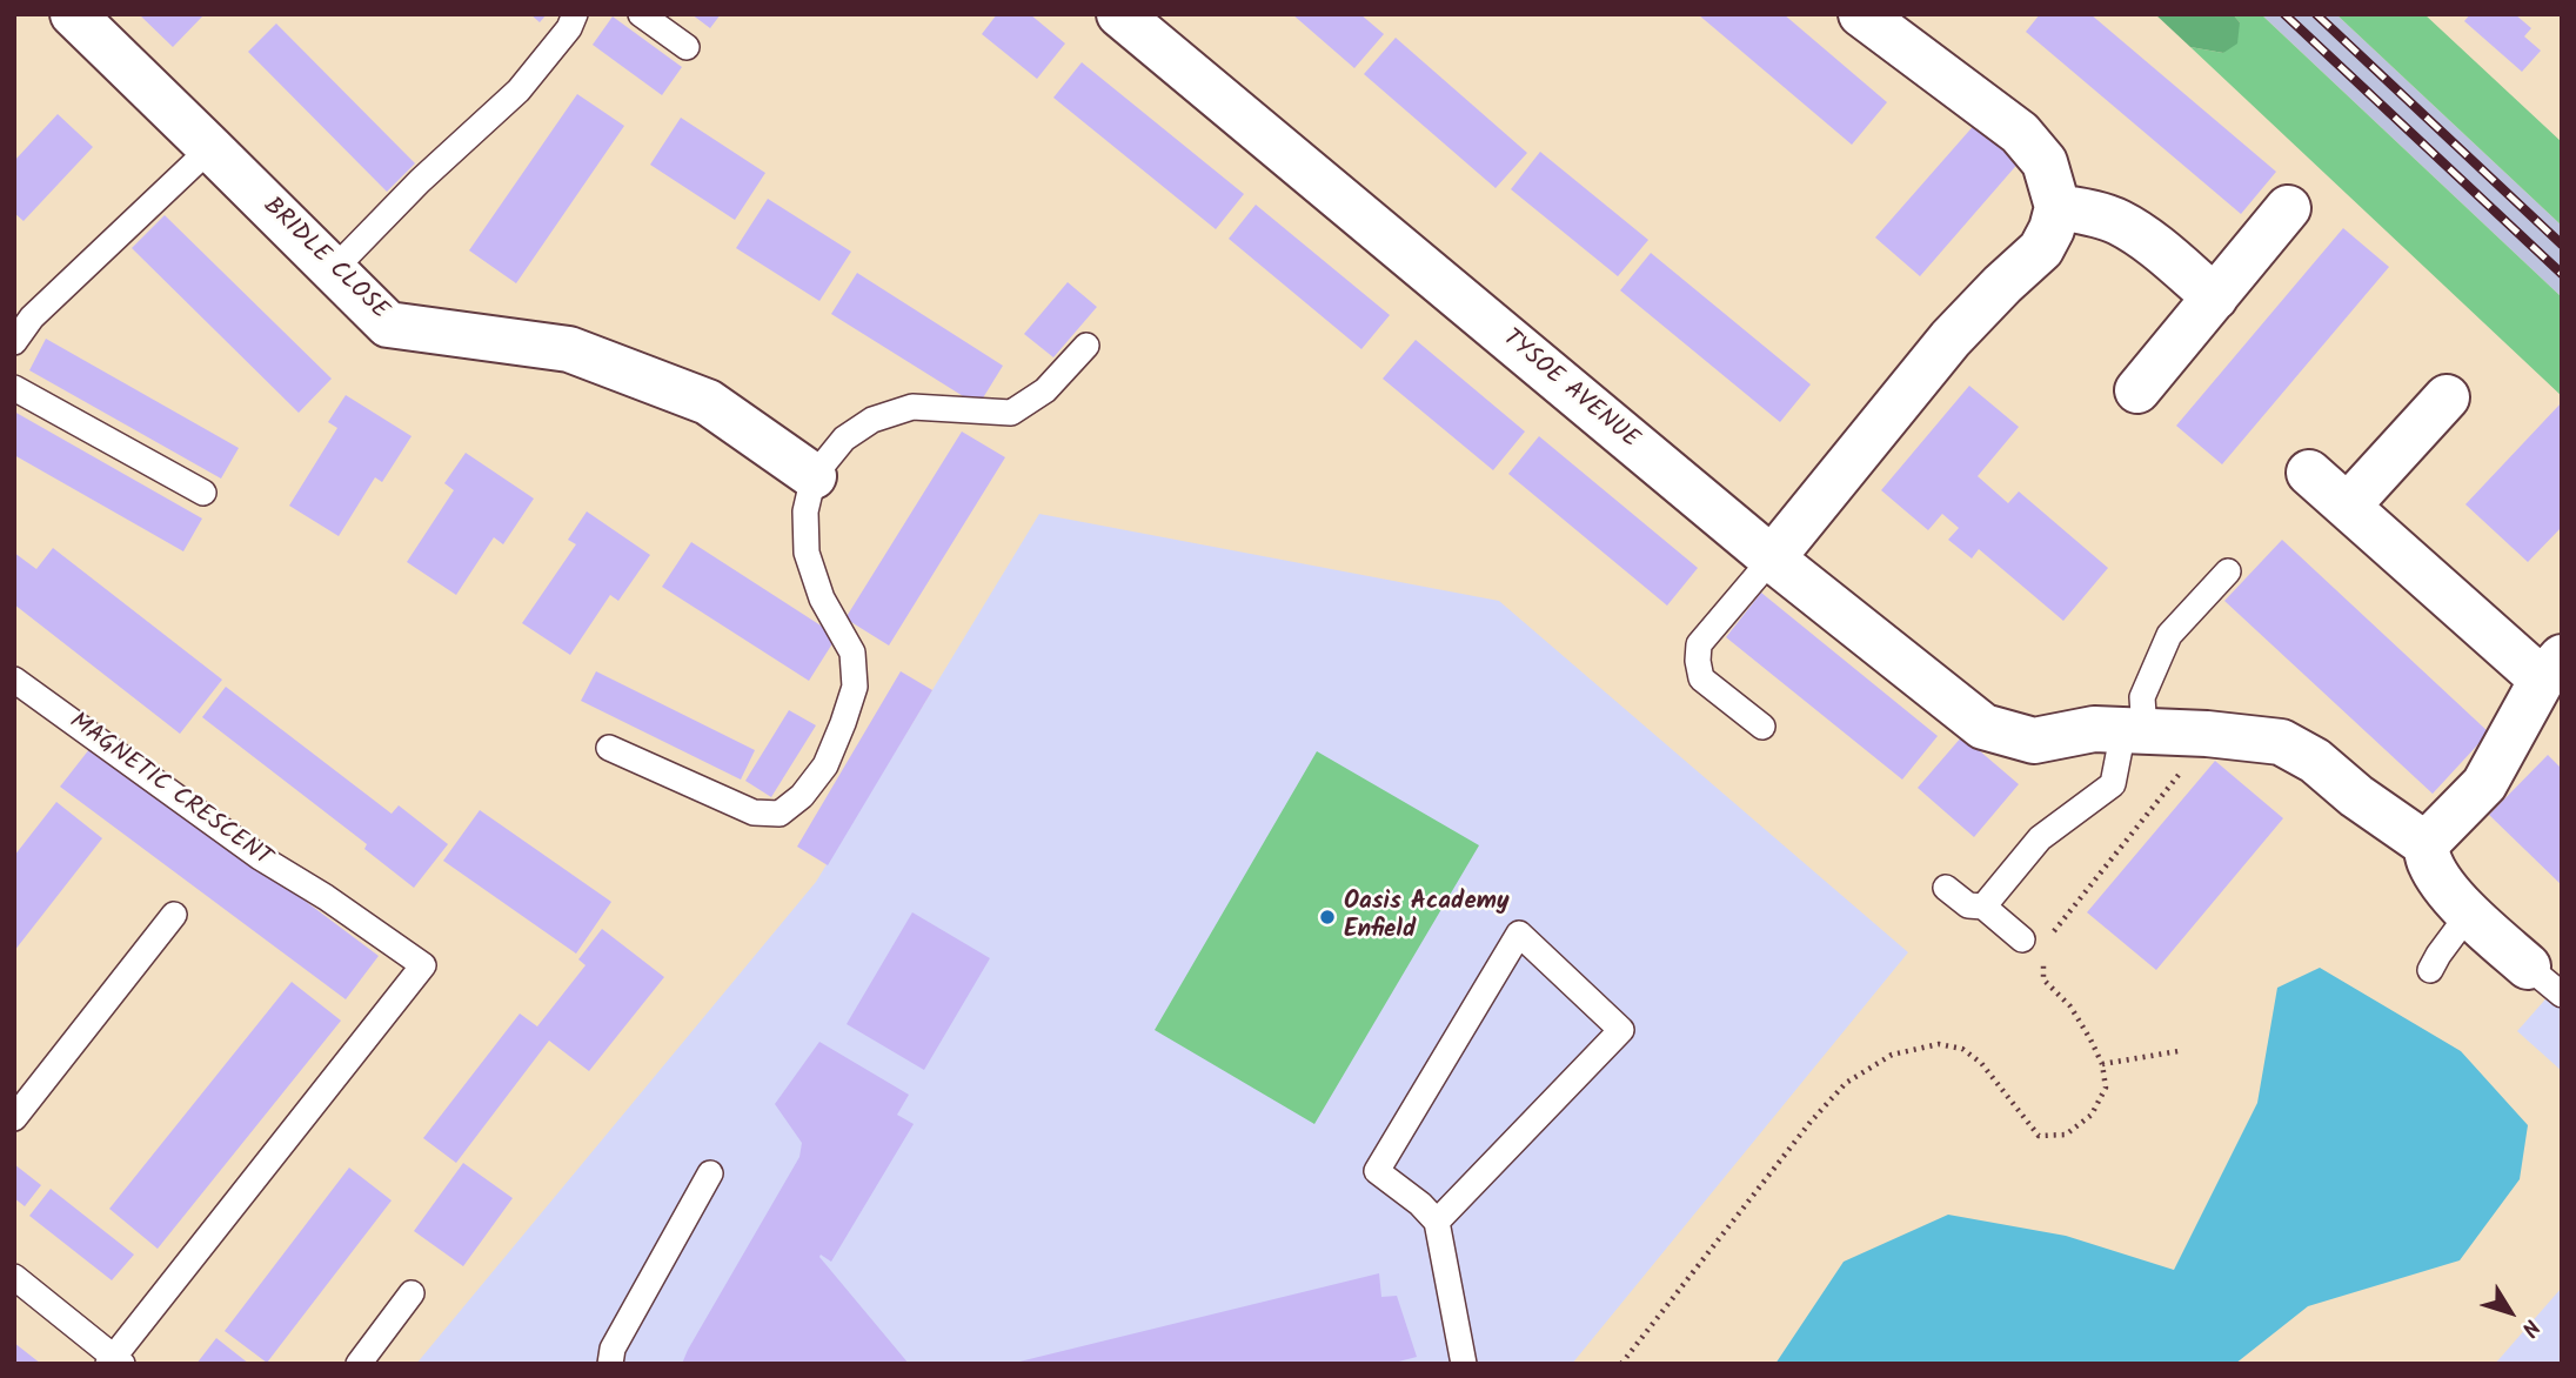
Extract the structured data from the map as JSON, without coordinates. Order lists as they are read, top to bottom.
{
  "streets": {
    "street": ["BRIDLE CLOSE", "TYSOE AVENUE"],
    "lane": ["MAGNETIC CRESCENT"]
  },
  "places": ["Oasis Academy Enfield"],
  "north": "bottom right"
}
